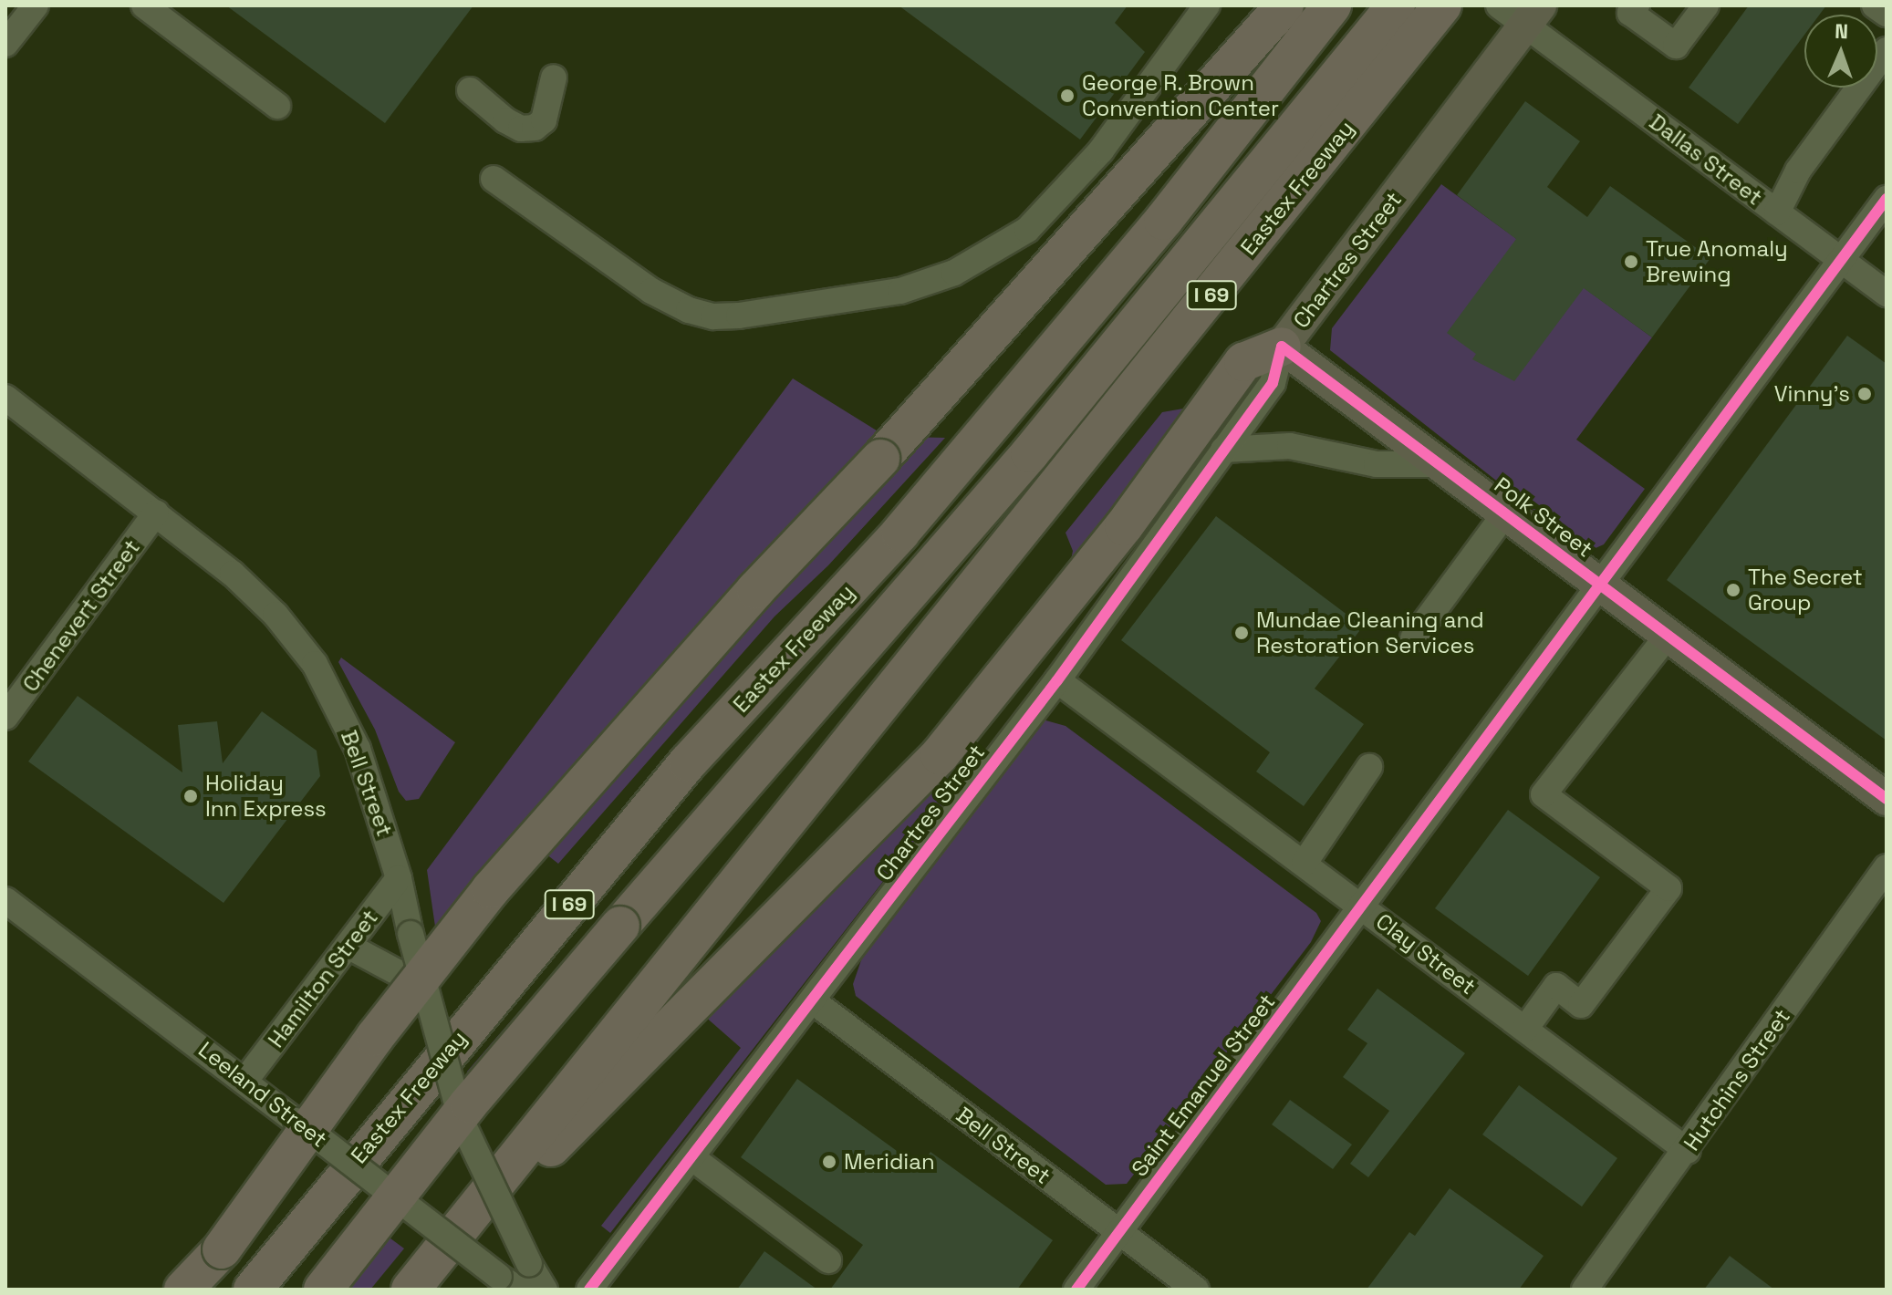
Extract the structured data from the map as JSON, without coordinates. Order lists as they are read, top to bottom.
{
  "streets": {
    "highway": ["Eastex Freeway", "I 69"],
    "main road": ["Chartres Street", "Polk Street"],
    "street": [
      "Dallas Street",
      "Chenevert Street",
      "Bell Street",
      "Clay Street",
      "Hamilton Street",
      "Hutchins Street",
      "Saint Emanuel Street",
      "Leeland Street"
    ]
  },
  "crossings": [
    ["Dallas Street", "Chartres Street"],
    ["Dallas Street", "Saint Emanuel Street"],
    ["Chartres Street", "Polk Street"],
    ["Chartres Street", "Bell Street"],
    ["Chartres Street", "Clay Street"],
    ["Polk Street", "Saint Emanuel Street"],
    ["Chenevert Street", "Bell Street"],
    ["Bell Street", "Hamilton Street"],
    ["Bell Street", "Saint Emanuel Street"],
    ["Clay Street", "Hutchins Street"],
    ["Clay Street", "Saint Emanuel Street"],
    ["Hamilton Street", "Leeland Street"]
  ],
  "places": [
    "George R. Brown Convention Center",
    "True Anomaly Brewing",
    "Vinny's",
    "The Secret Group",
    "Mundae Cleaning and Restoration Services",
    "Holiday Inn Express",
    "Meridian"
  ],
  "north": "top"
}
